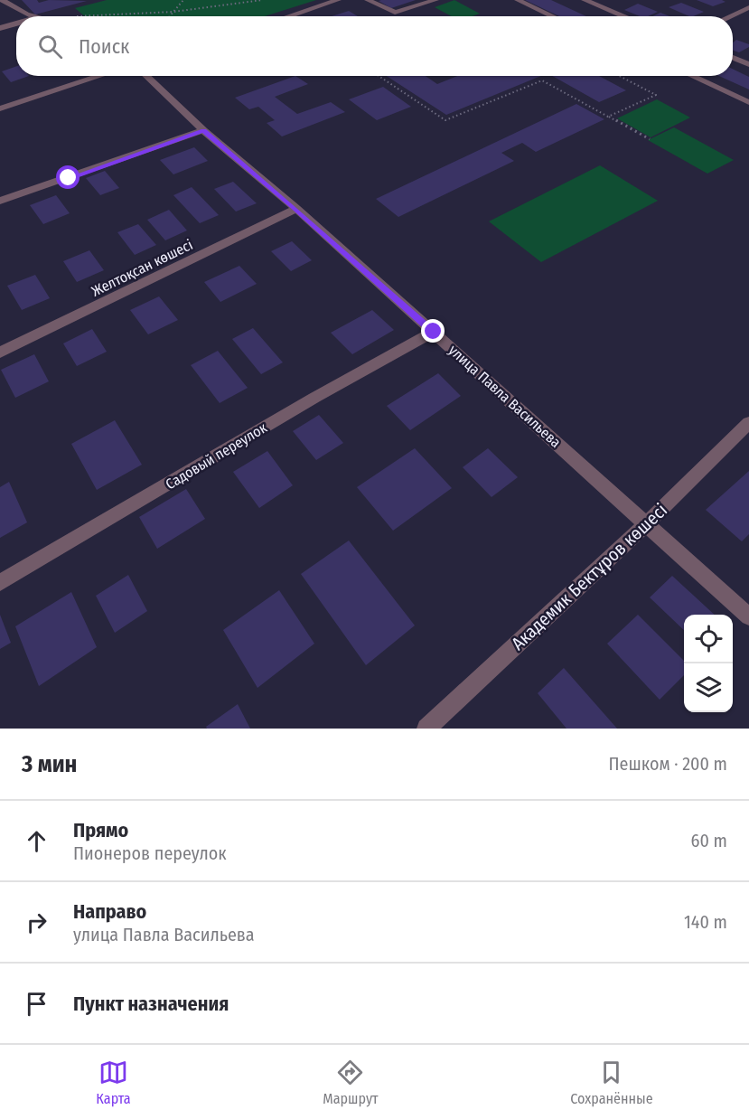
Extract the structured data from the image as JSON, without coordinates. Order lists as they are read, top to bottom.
{
  "streets": {
    "street": [
      "Желтоқсан көшесі",
      "улица Павла Васильева",
      "Садовый переулок",
      "Академик Бектұров көшесі"
    ]
  },
  "crossings": [
    ["Желтоқсан көшесі", "улица Павла Васильева"],
    ["улица Павла Васильева", "Садовый переулок"],
    ["улица Павла Васильева", "Академик Бектұров көшесі"]
  ],
  "page": {
    "search": "Поиск",
    "heading": ["3 мин", "Пешком · 200 m"],
    "list": [
      ["Прямо", "Пионеров переулок", "60 m"],
      ["Направо", "улица Павла Васильева", "140 m"],
      "Пункт назначения"
    ],
    "nav": ["Карта", "Маршрут", "Сохранённые"]
  }
}
